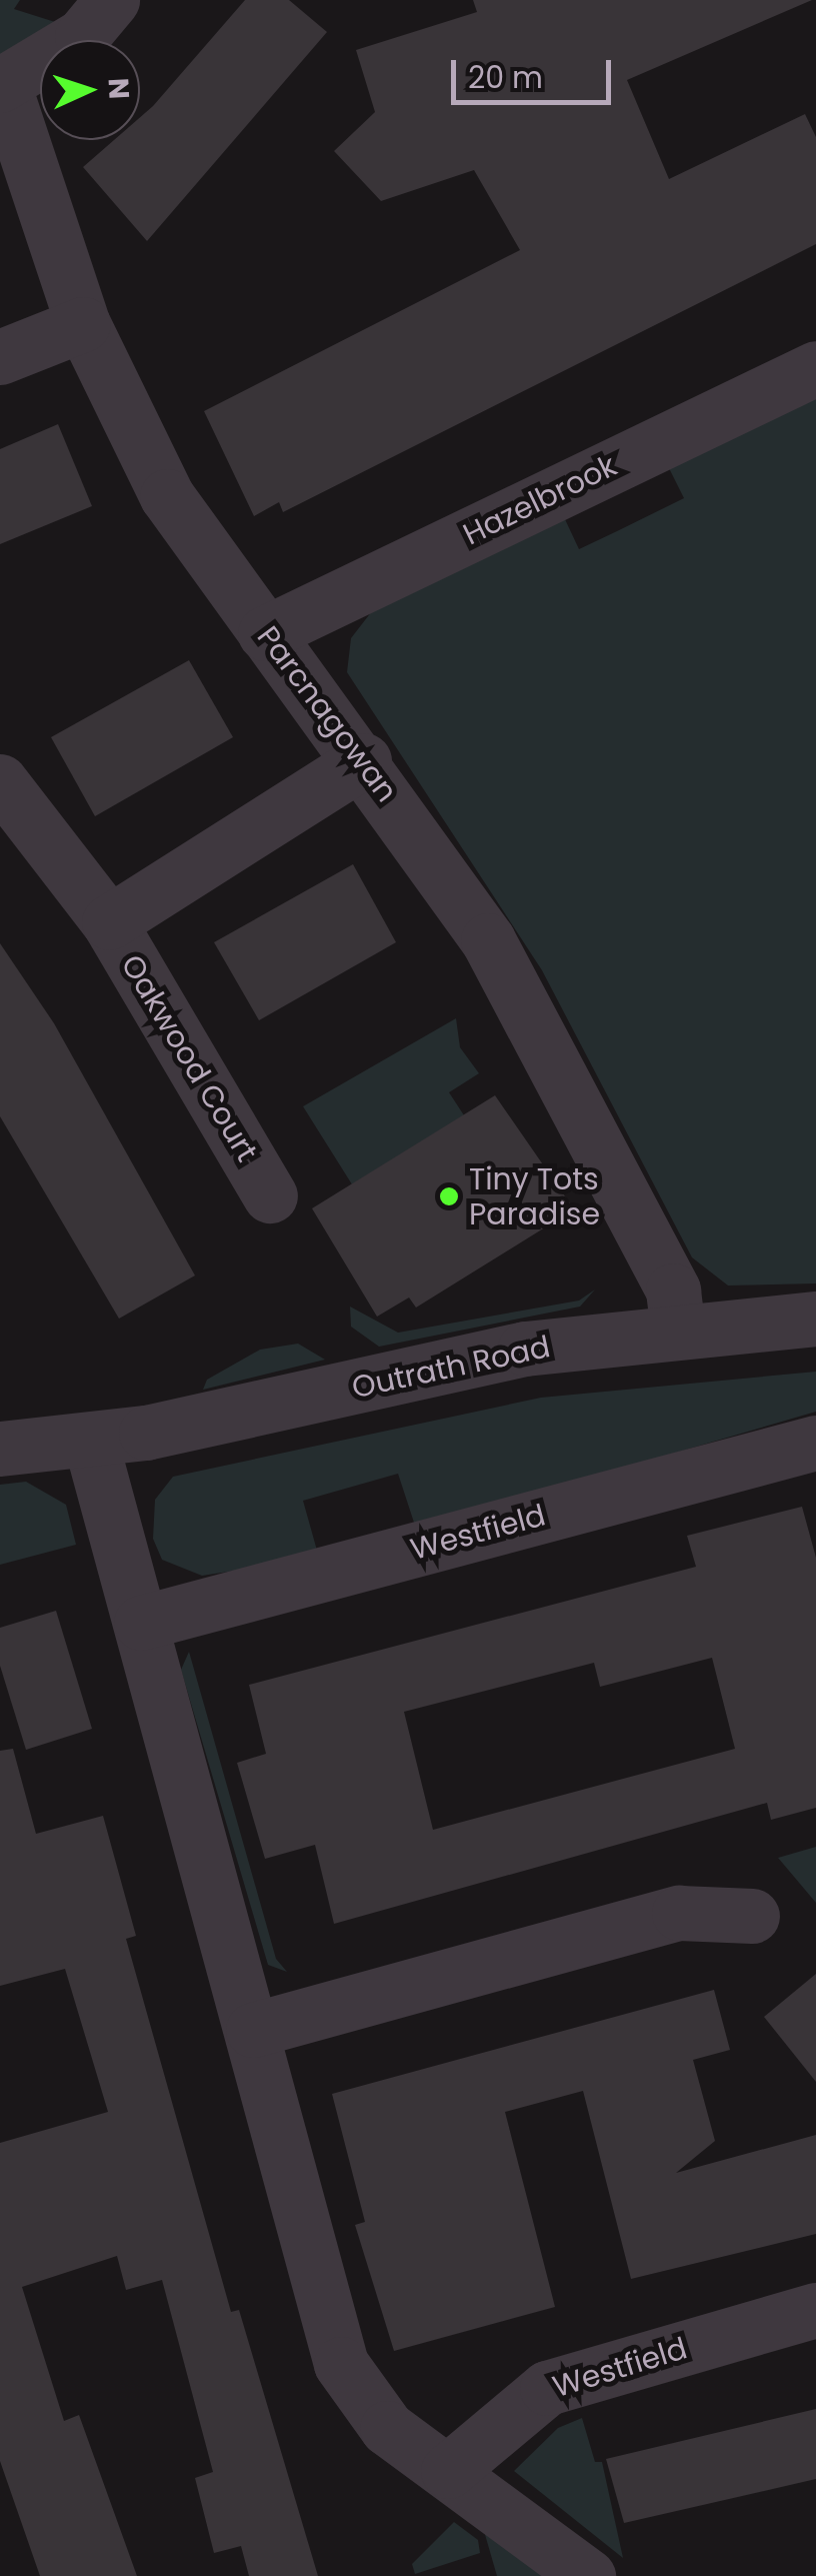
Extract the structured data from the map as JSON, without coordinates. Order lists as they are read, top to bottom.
{
  "streets": {
    "street": [
      "Hazelbrook",
      "Parcnagowan",
      "Oakwood Court",
      "Outrath Road",
      "Westfield"
    ]
  },
  "crossings": [
    ["Hazelbrook", "Parcnagowan"],
    ["Parcnagowan", "Oakwood Court"],
    ["Parcnagowan", "Outrath Road"]
  ],
  "places": ["Tiny Tots Paradise"],
  "scale_bar": "20 m",
  "north": "right"
}
